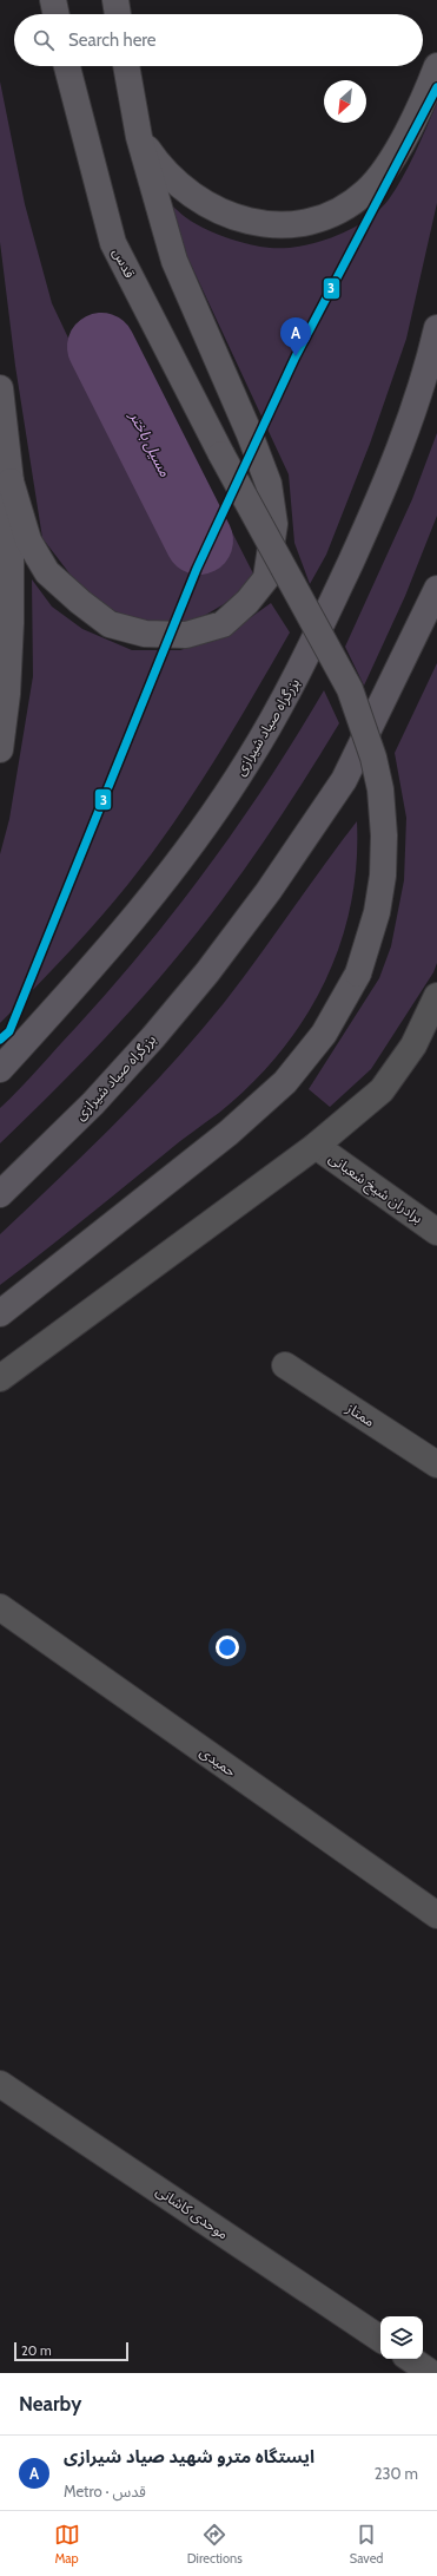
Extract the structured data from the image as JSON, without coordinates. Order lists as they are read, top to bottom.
{
  "streets": {
    "highway": ["بزرگراه صیاد شیرازی"],
    "main road": ["قدس"],
    "street": [
      "برادران شیخ شعبانی",
      "ممتاز",
      "حمیدی",
      "موحدی کاشانی"
    ]
  },
  "water": ["مسیل باختر"],
  "lines": ["transit line 3"],
  "scale_bar": "20 m",
  "north": "bottom left",
  "page": {
    "search": "Search here",
    "pins": "A",
    "scale": "20 m",
    "heading": "Nearby",
    "list": [
      {
        "mark": "A",
        "name": "ایستگاه مترو شهید صیاد شیرازی",
        "note": "Metro · قدس",
        "value": "230 m"
      }
    ],
    "nav": ["Map", "Directions", "Saved"]
  }
}
